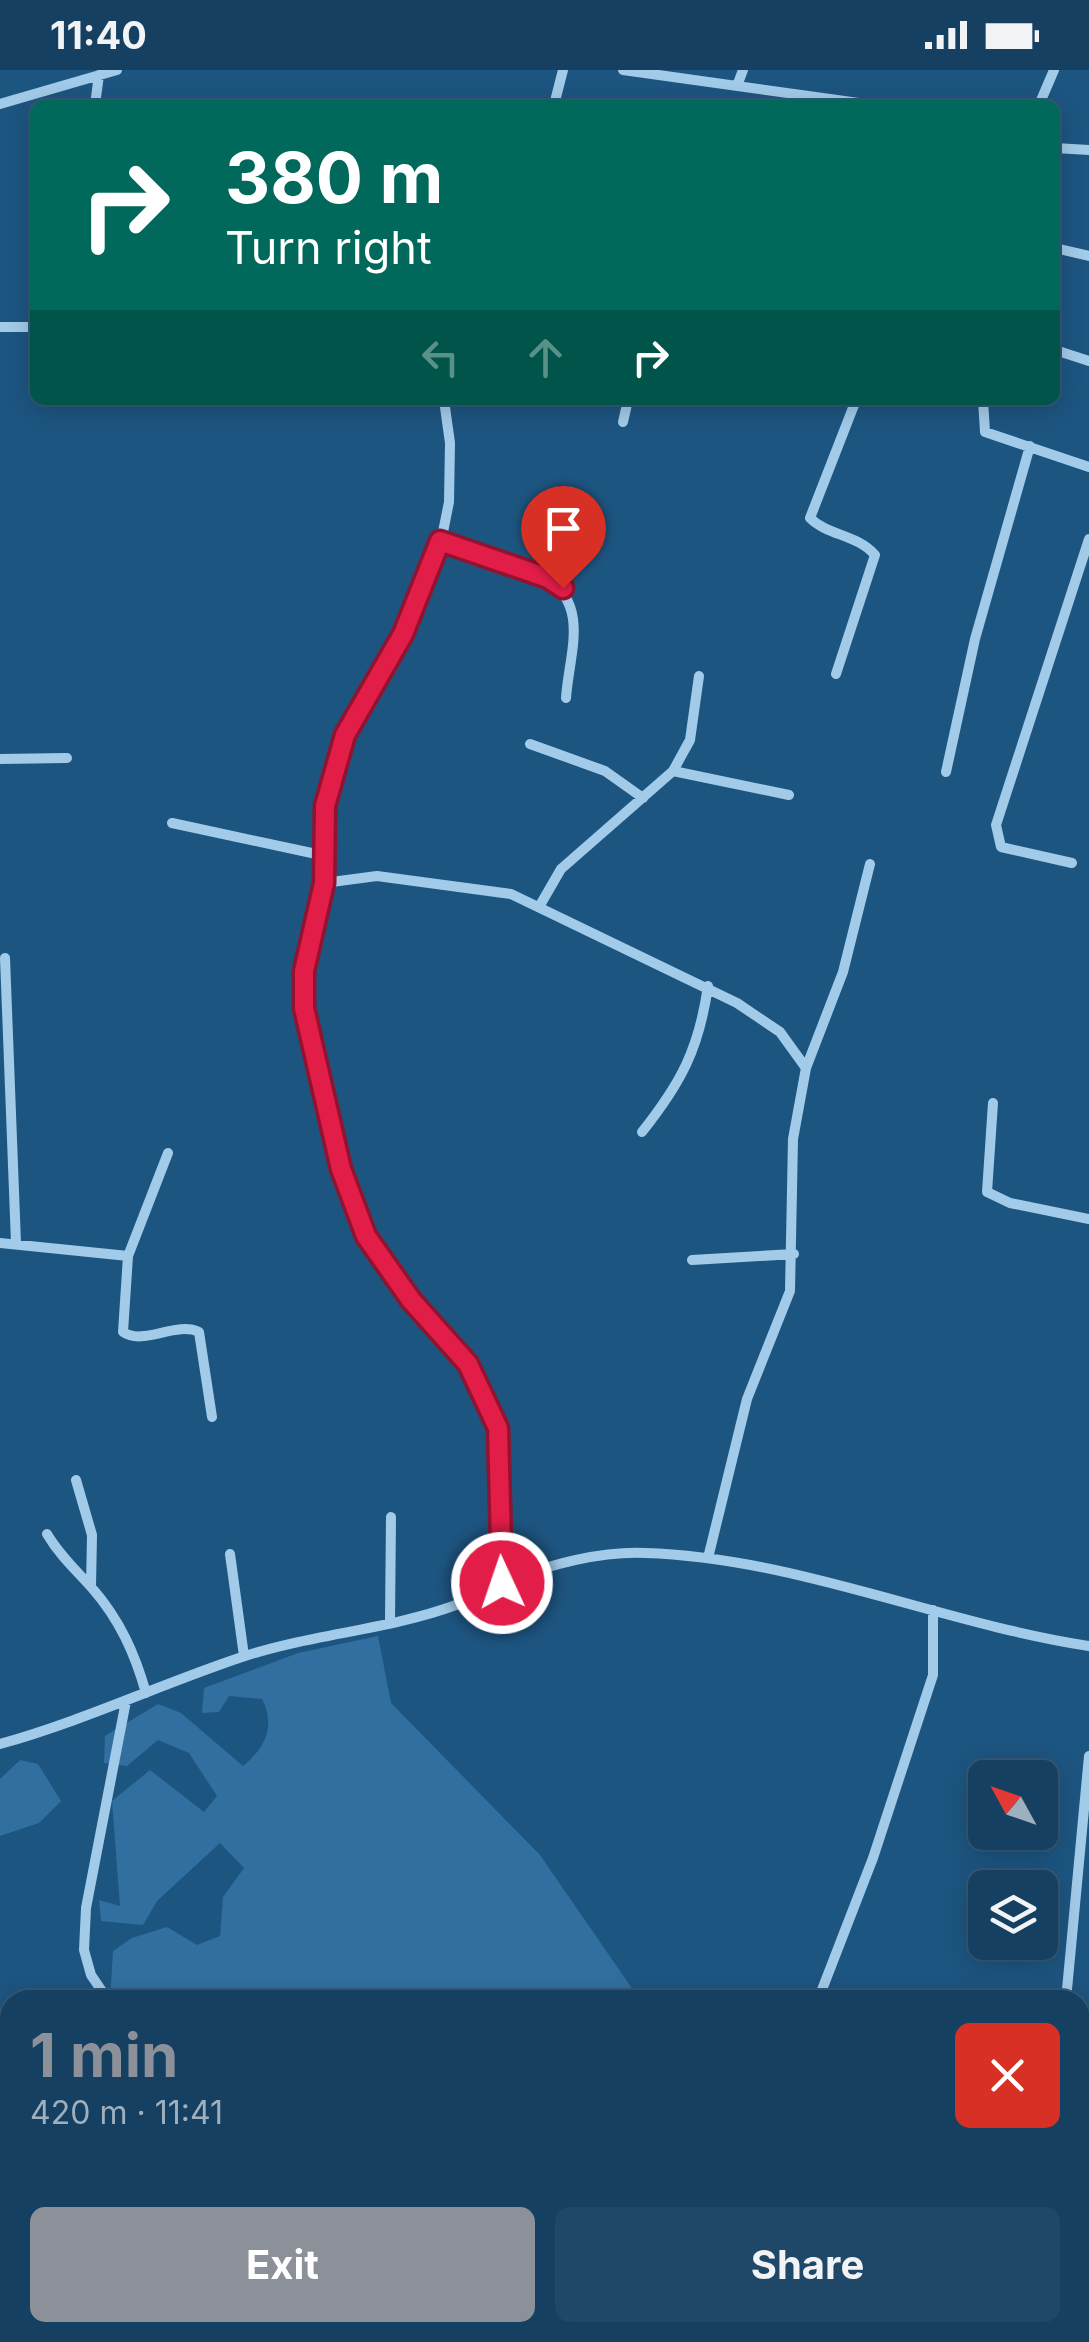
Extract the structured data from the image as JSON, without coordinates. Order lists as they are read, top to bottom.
{
  "north": "top left",
  "page": {
    "status": "11:40",
    "turn": ["380 m", "Turn right"],
    "heading": ["1 min", "420 m · 11:41"],
    "buttons": ["Exit", "Share"]
  }
}
